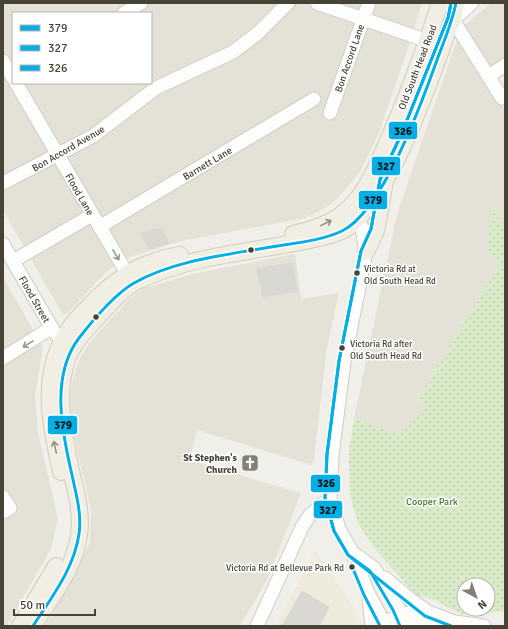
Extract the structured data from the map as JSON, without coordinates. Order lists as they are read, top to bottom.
{
  "streets": {
    "main road": ["Old South Head Road"],
    "street": [
      "Bon Accord Lane",
      "Bon Accord Avenue",
      "Barnett Lane",
      "Flood Lane",
      "Flood Street"
    ]
  },
  "crossings": [
    ["Old South Head Road", "Flood Lane"],
    ["Old South Head Road", "Flood Street"],
    ["Bon Accord Avenue", "Flood Lane"],
    ["Barnett Lane", "Flood Lane"]
  ],
  "parks": ["Cooper Park"],
  "places": {
    "other": ["Victoria Rd at Old South Head Rd", "Victoria Rd after Old South Head Rd", "Victoria Rd at Bellevue Park Rd"],
    "church": ["St Stephen's Church"]
  },
  "lines": ["transit line 379", "transit line 327", "transit line 326"],
  "legend": ["379", "327", "326"],
  "scale_bar": "50 m",
  "north": "bottom right"
}
